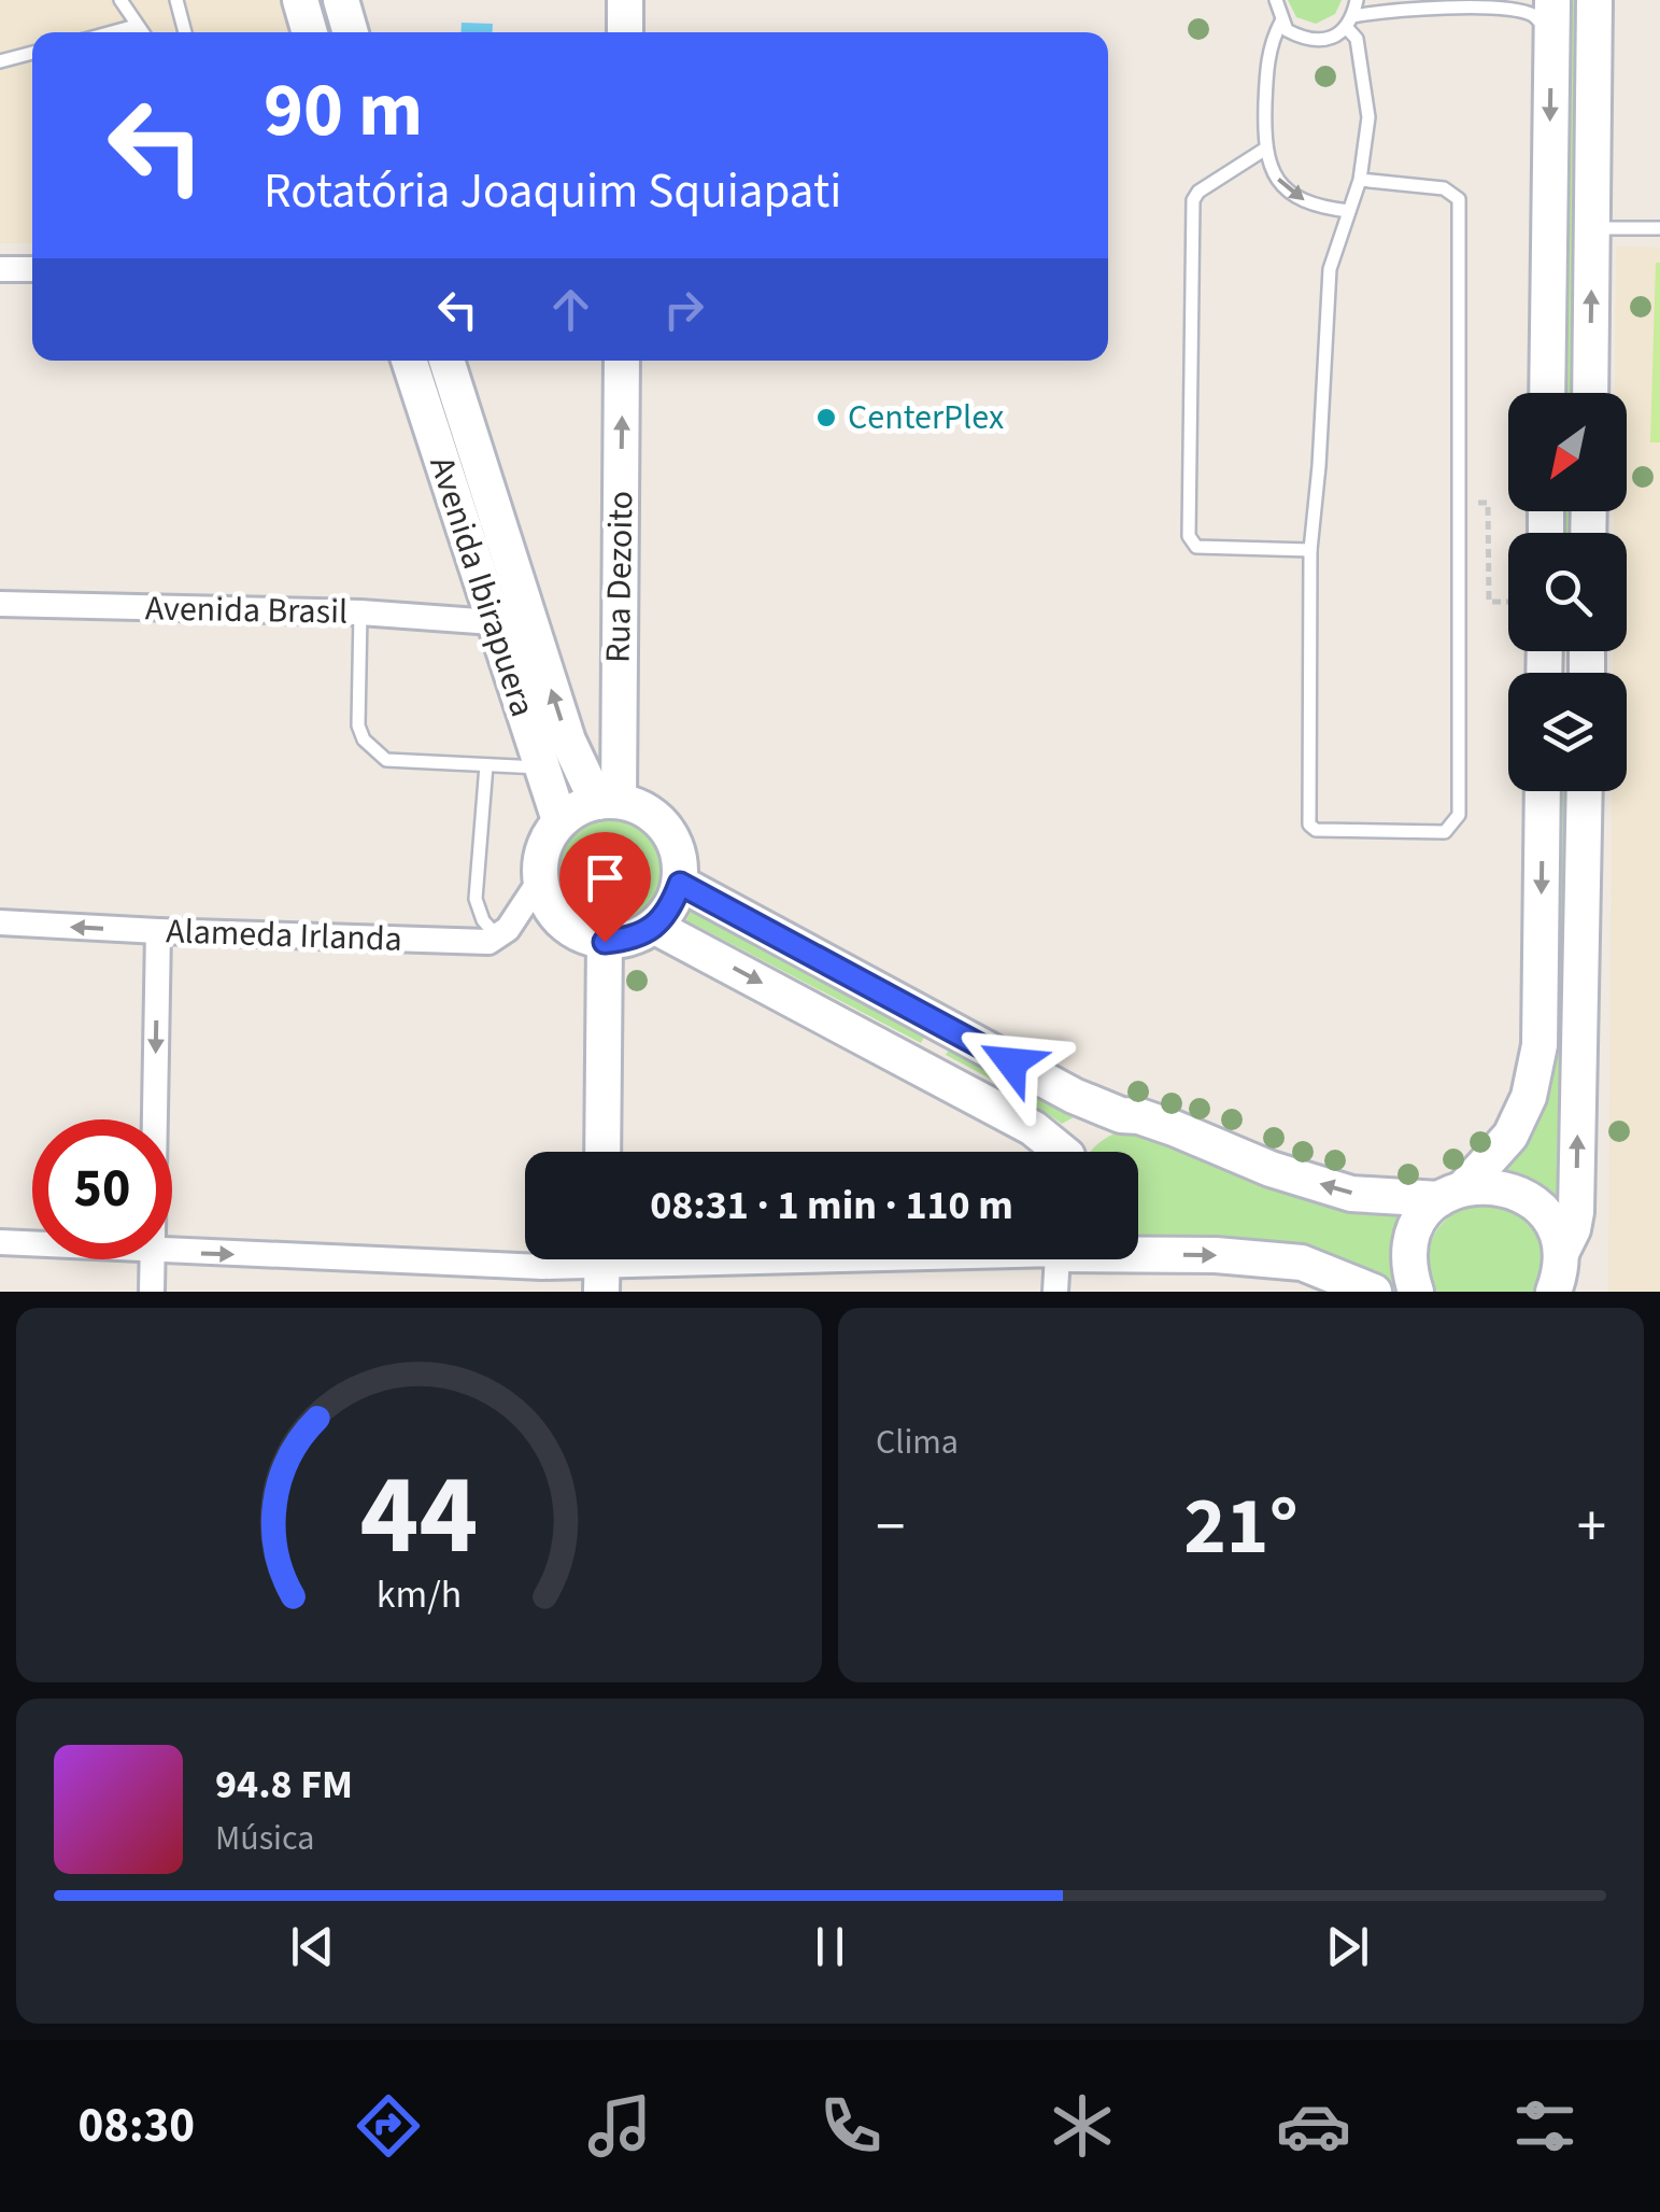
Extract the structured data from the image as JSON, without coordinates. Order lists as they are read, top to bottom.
{
  "streets": {
    "main road": ["Rua Dezoito", "Avenida Ibirapuera"],
    "street": ["Avenida Brasil", "Alameda Irlanda"]
  },
  "crossings": [
    ["Rua Dezoito", "Avenida Ibirapuera"],
    ["Avenida Ibirapuera", "Avenida Brasil"]
  ],
  "one_way": ["Rua Dezoito"],
  "places": ["CenterPlex"],
  "north": "bottom left",
  "page": {
    "turn": ["90 m", "Rotatória Joaquim Squiapati"],
    "limit": "50",
    "trip": "08:31 · 1 min · 110 m",
    "tile": "Clima",
    "heat": ["−", "21°", "+"],
    "song": ["94.8 FM", "Música"],
    "tabs": "08:30",
    "gauge": ["44", "km/h"]
  }
}
